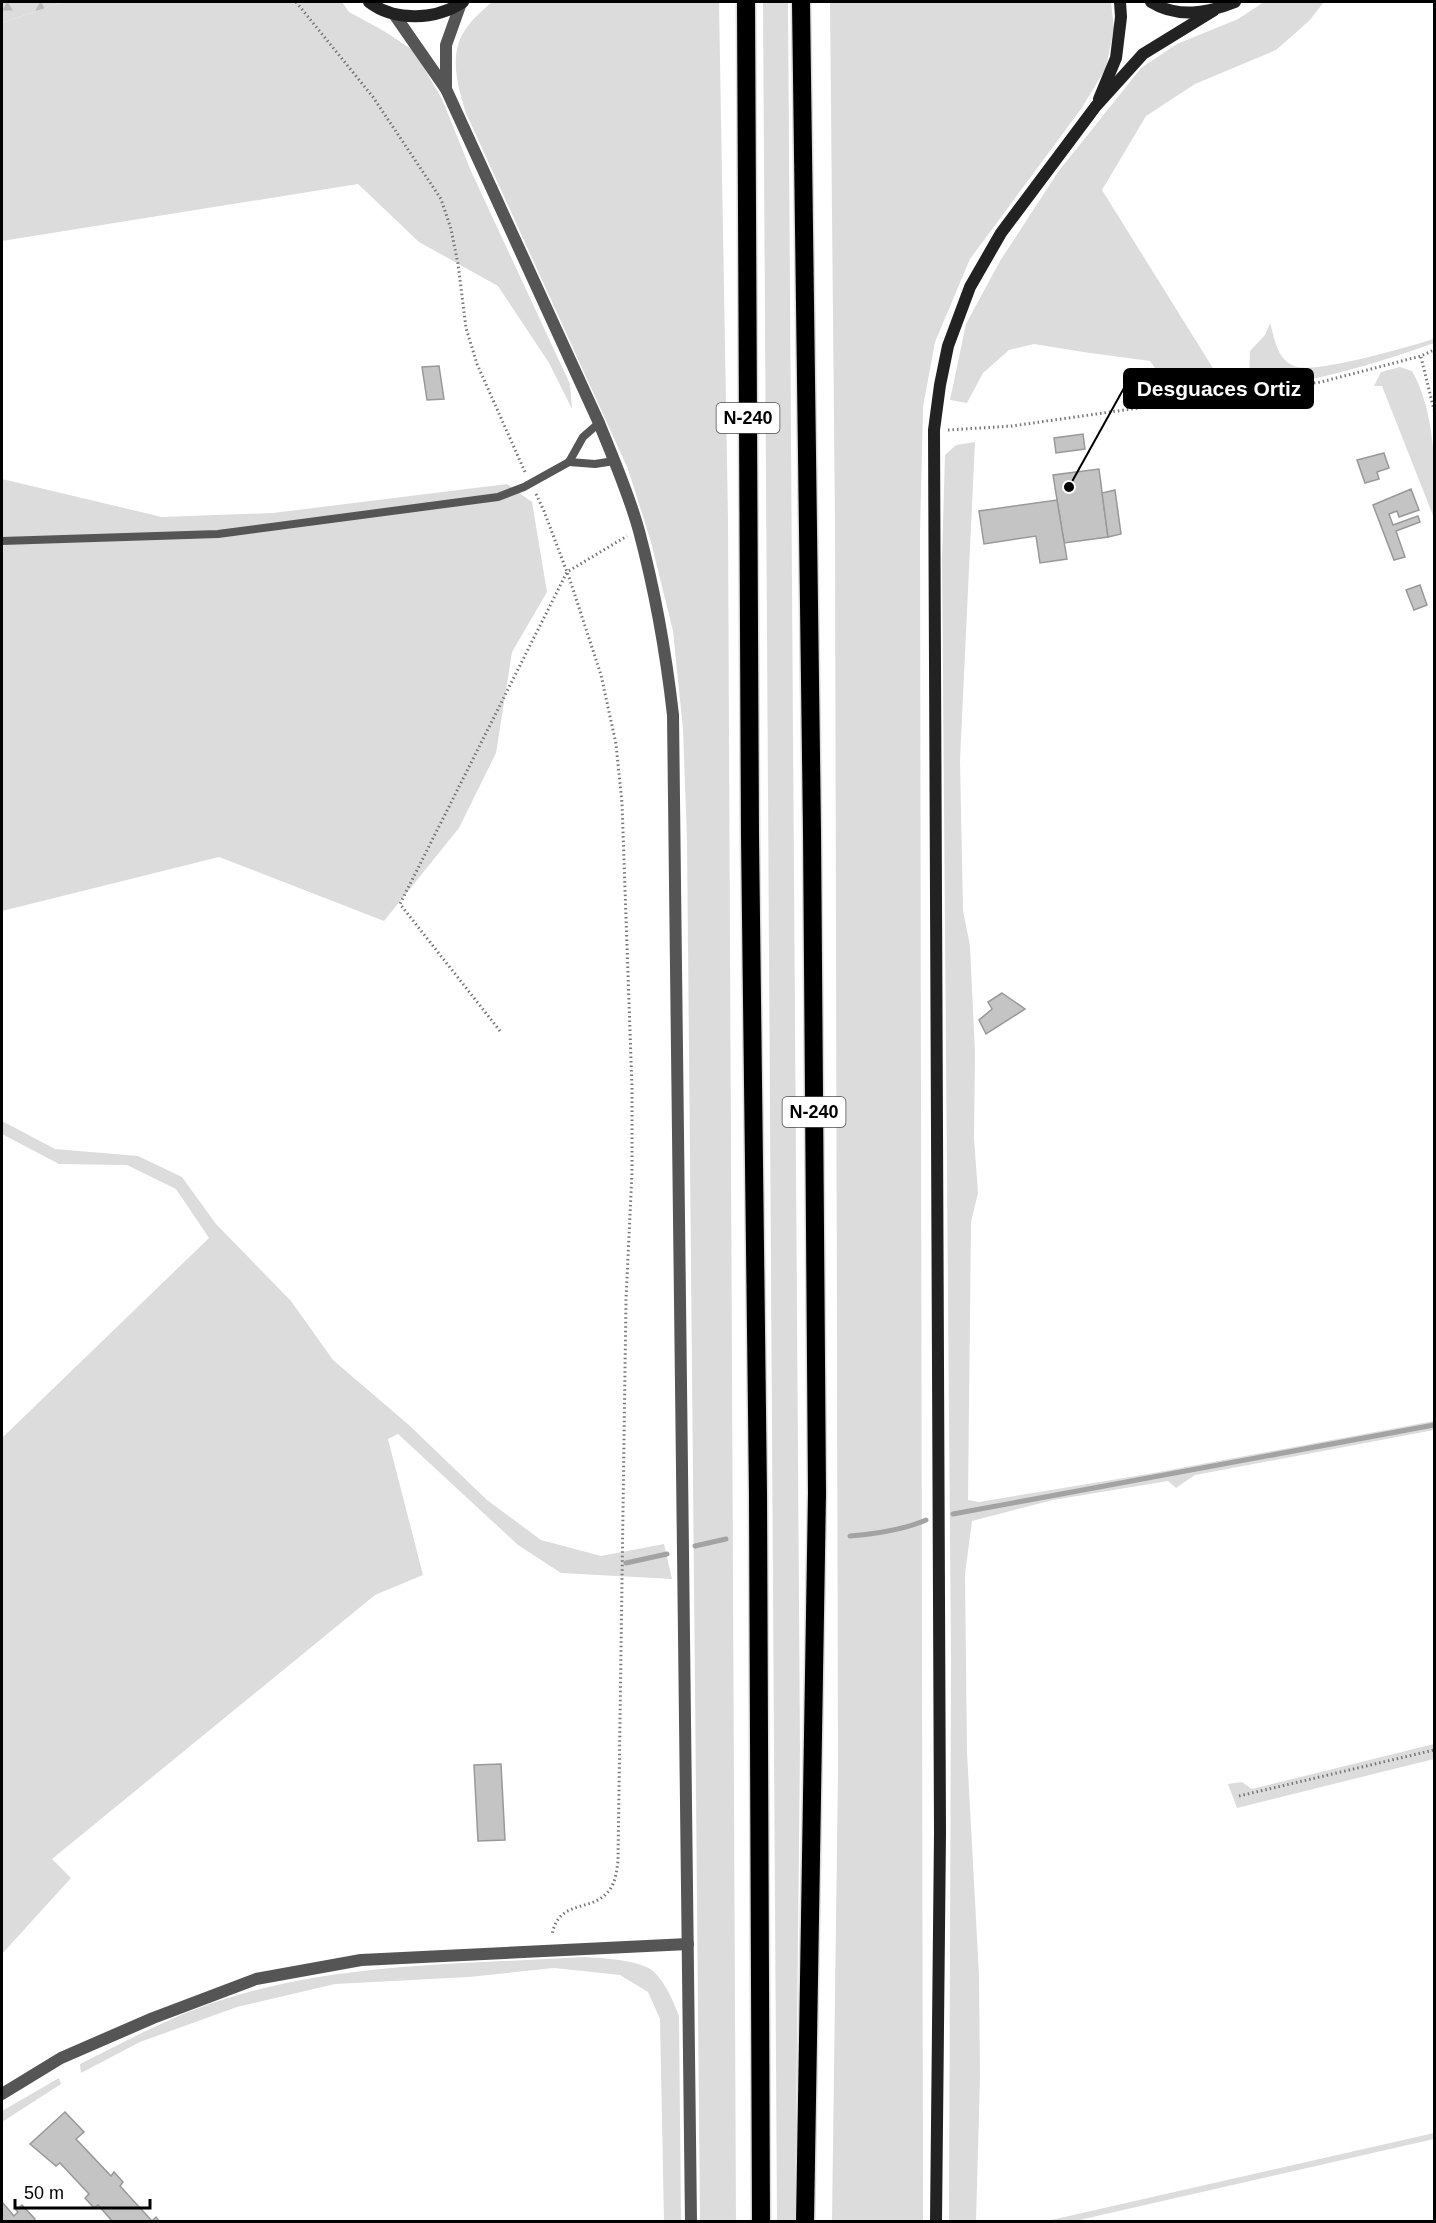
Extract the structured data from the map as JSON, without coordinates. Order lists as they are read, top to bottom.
{
  "streets": {
    "highway": ["N-240"]
  },
  "places": ["Desguaces Ortiz"],
  "scale_bar": "50 m"
}
